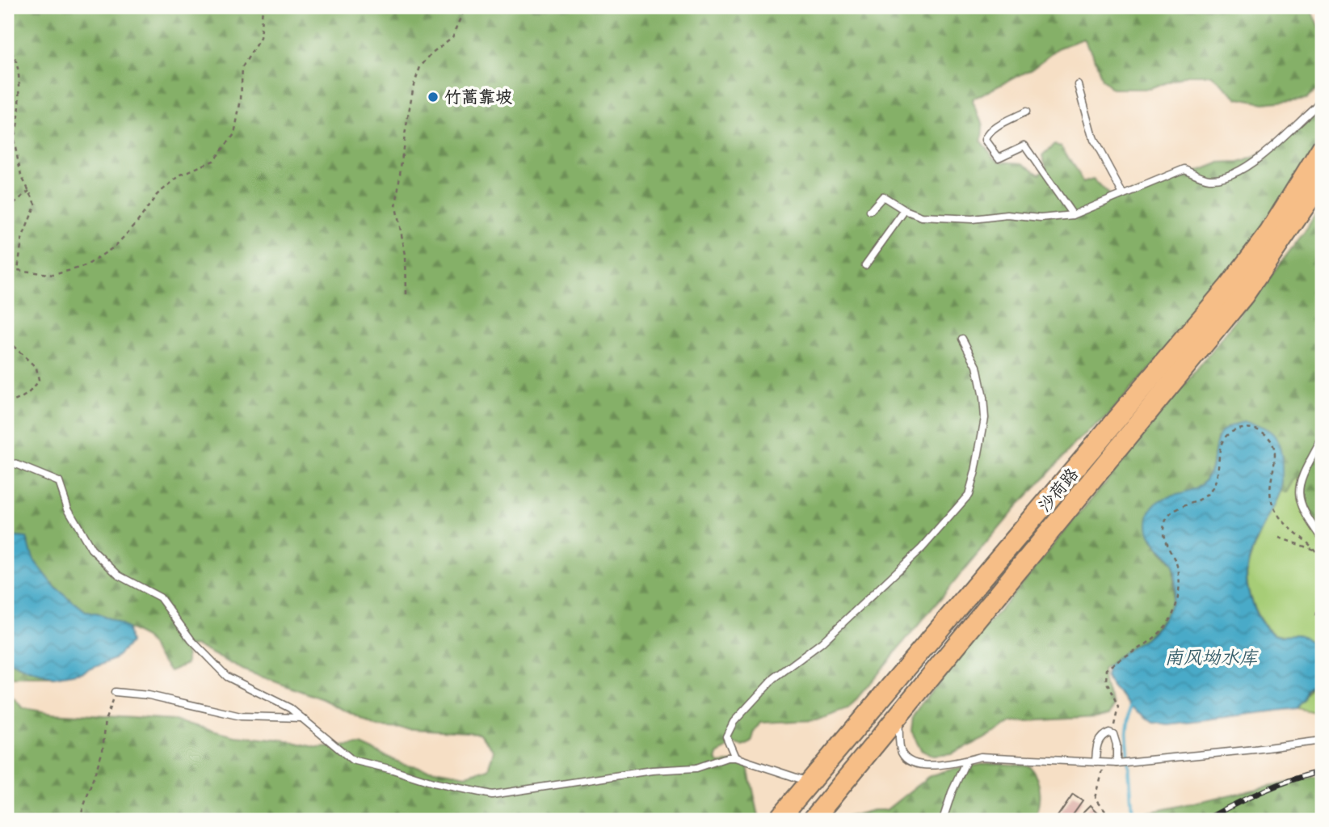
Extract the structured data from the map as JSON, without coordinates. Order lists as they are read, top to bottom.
{
  "streets": {
    "main road": ["沙荷路"]
  },
  "water": ["南风坳水库"],
  "places": ["竹蒿靠坡"]
}
